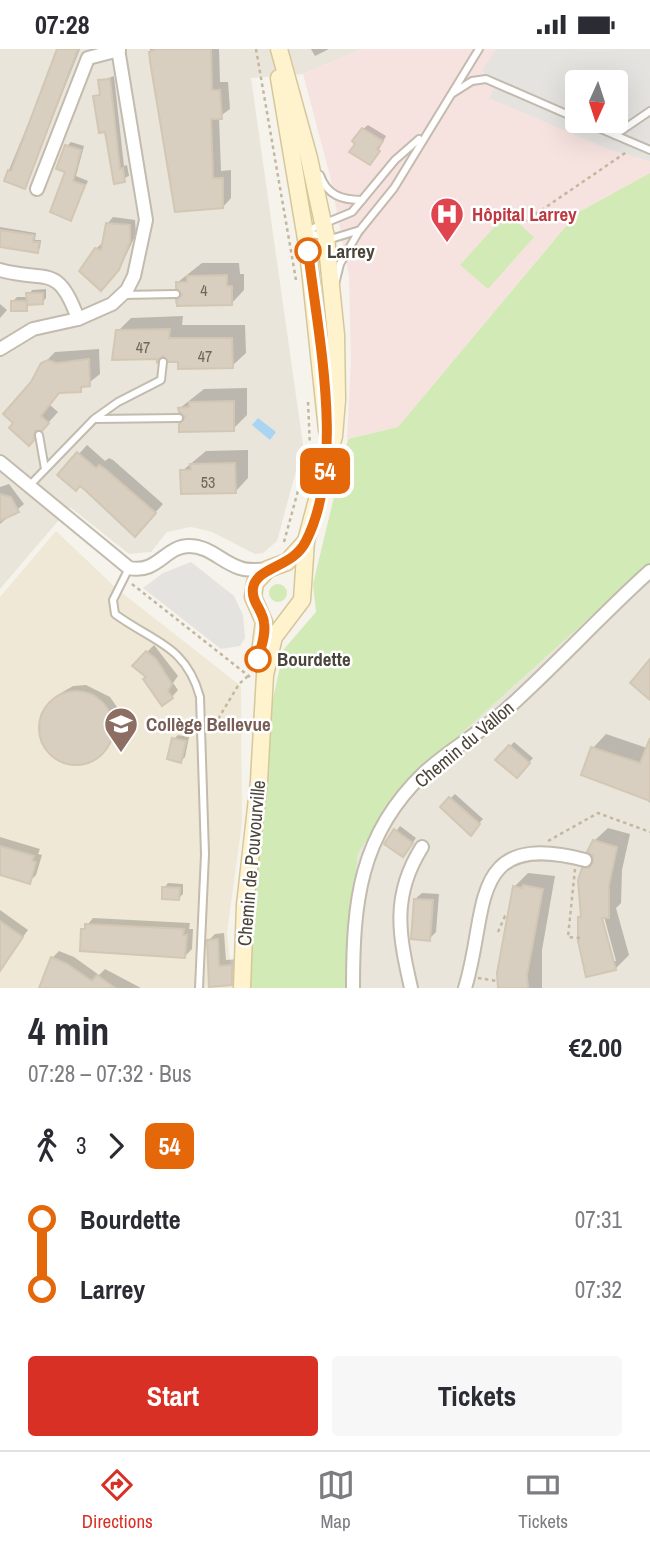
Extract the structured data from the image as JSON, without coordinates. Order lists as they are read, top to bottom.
{
  "streets": {
    "street": ["Chemin du Vallon", "Chemin de Pouvourville"]
  },
  "places": {
    "hospital": ["Hôpital Larrey"],
    "other": ["Larrey", "Bourdette"],
    "school or university": ["Collège Bellevue"]
  },
  "lines": ["bus line 54"],
  "house_numbers": [
    "4",
    "47",
    "47",
    "53"
  ],
  "north": "bottom",
  "page": {
    "status": "07:28",
    "on_map": "54",
    "heading": ["4 min", "07:28 – 07:32 · Bus", "€2.00"],
    "legs": ["3", "54"],
    "list": [
      {
        "name": "Bourdette",
        "value": "07:31"
      },
      {
        "name": "Larrey",
        "value": "07:32"
      }
    ],
    "buttons": ["Start", "Tickets"],
    "tabs": ["Directions", "Map", "Tickets"]
  }
}
